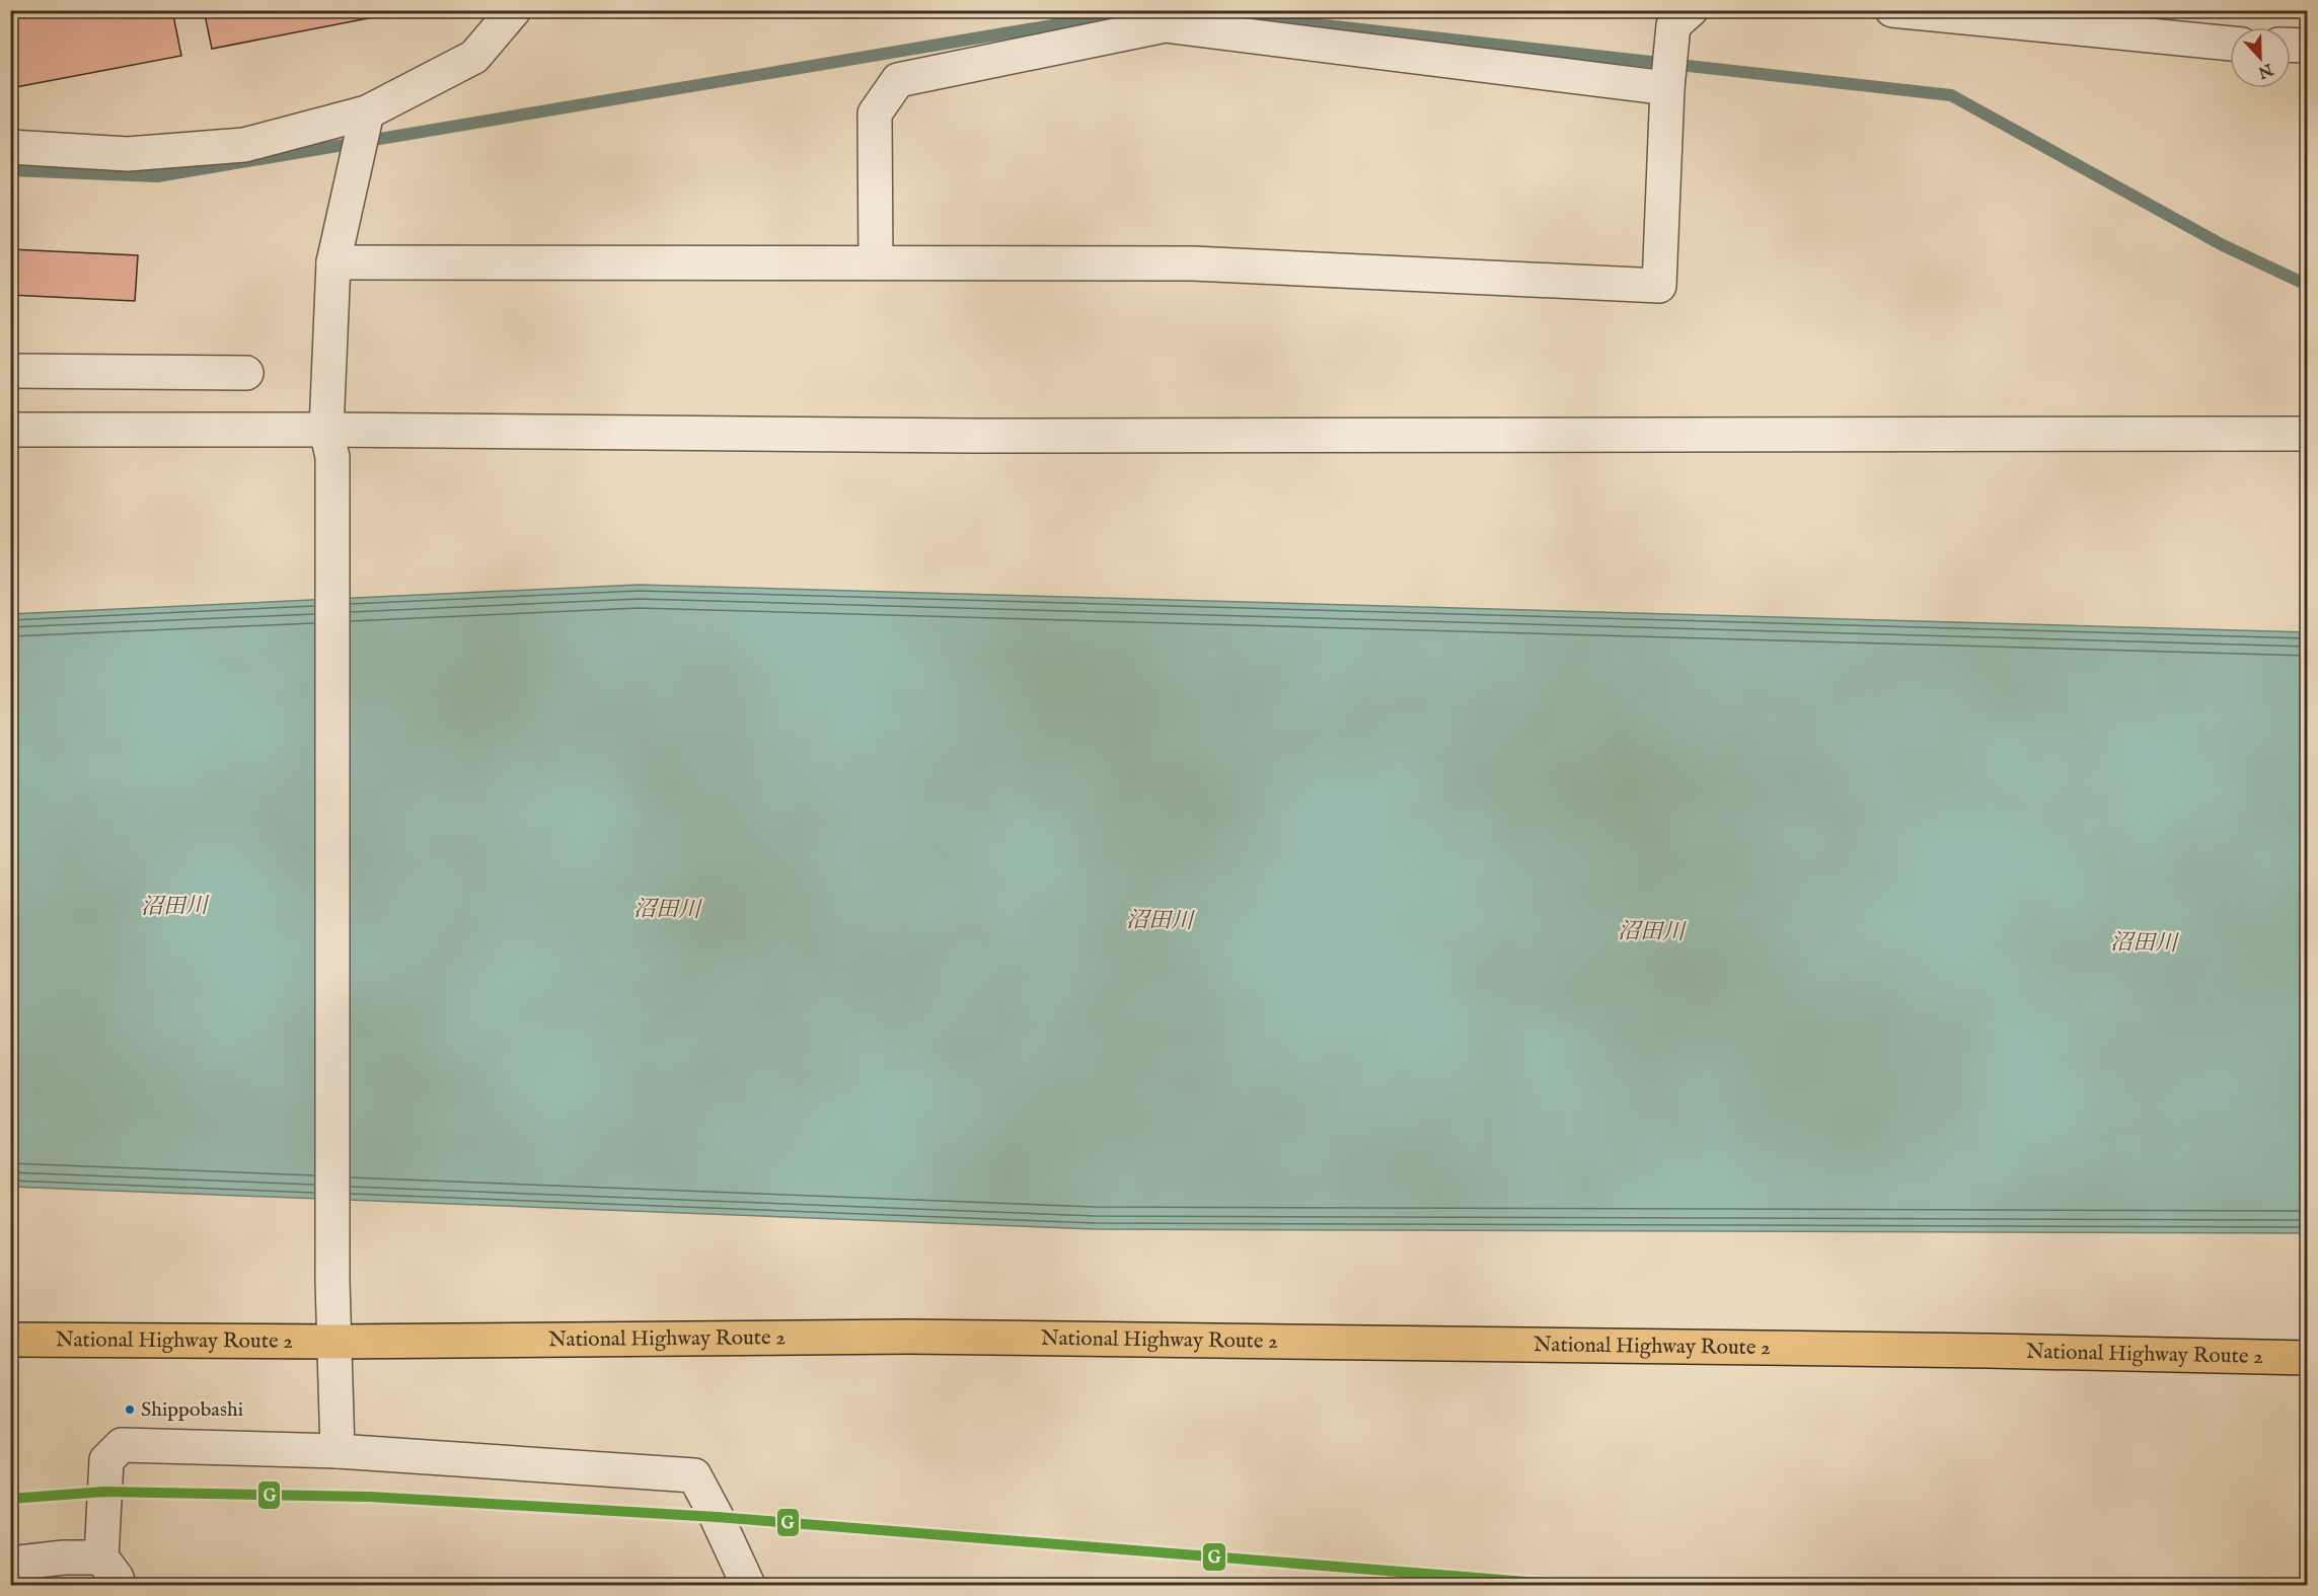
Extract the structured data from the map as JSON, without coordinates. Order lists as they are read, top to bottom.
{
  "streets": {
    "highway": ["National Highway Route 2"]
  },
  "water": ["沼田川"],
  "places": ["Shippobashi"],
  "lines": ["transit line G"],
  "north": "bottom"
}
